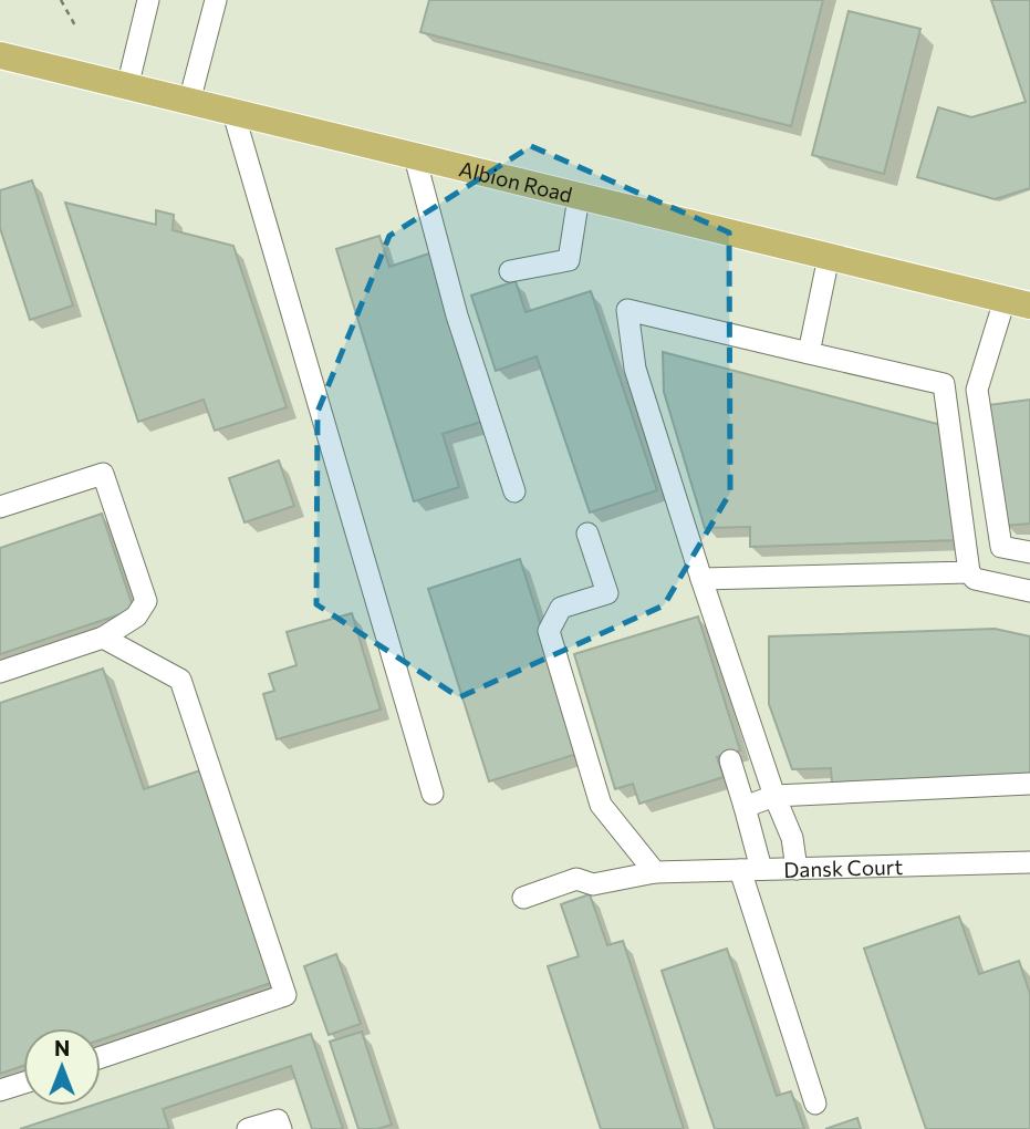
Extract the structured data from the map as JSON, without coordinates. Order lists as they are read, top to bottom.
{
  "streets": {
    "main road": ["Albion Road"],
    "street": ["Dansk Court"]
  },
  "north": "top"
}
